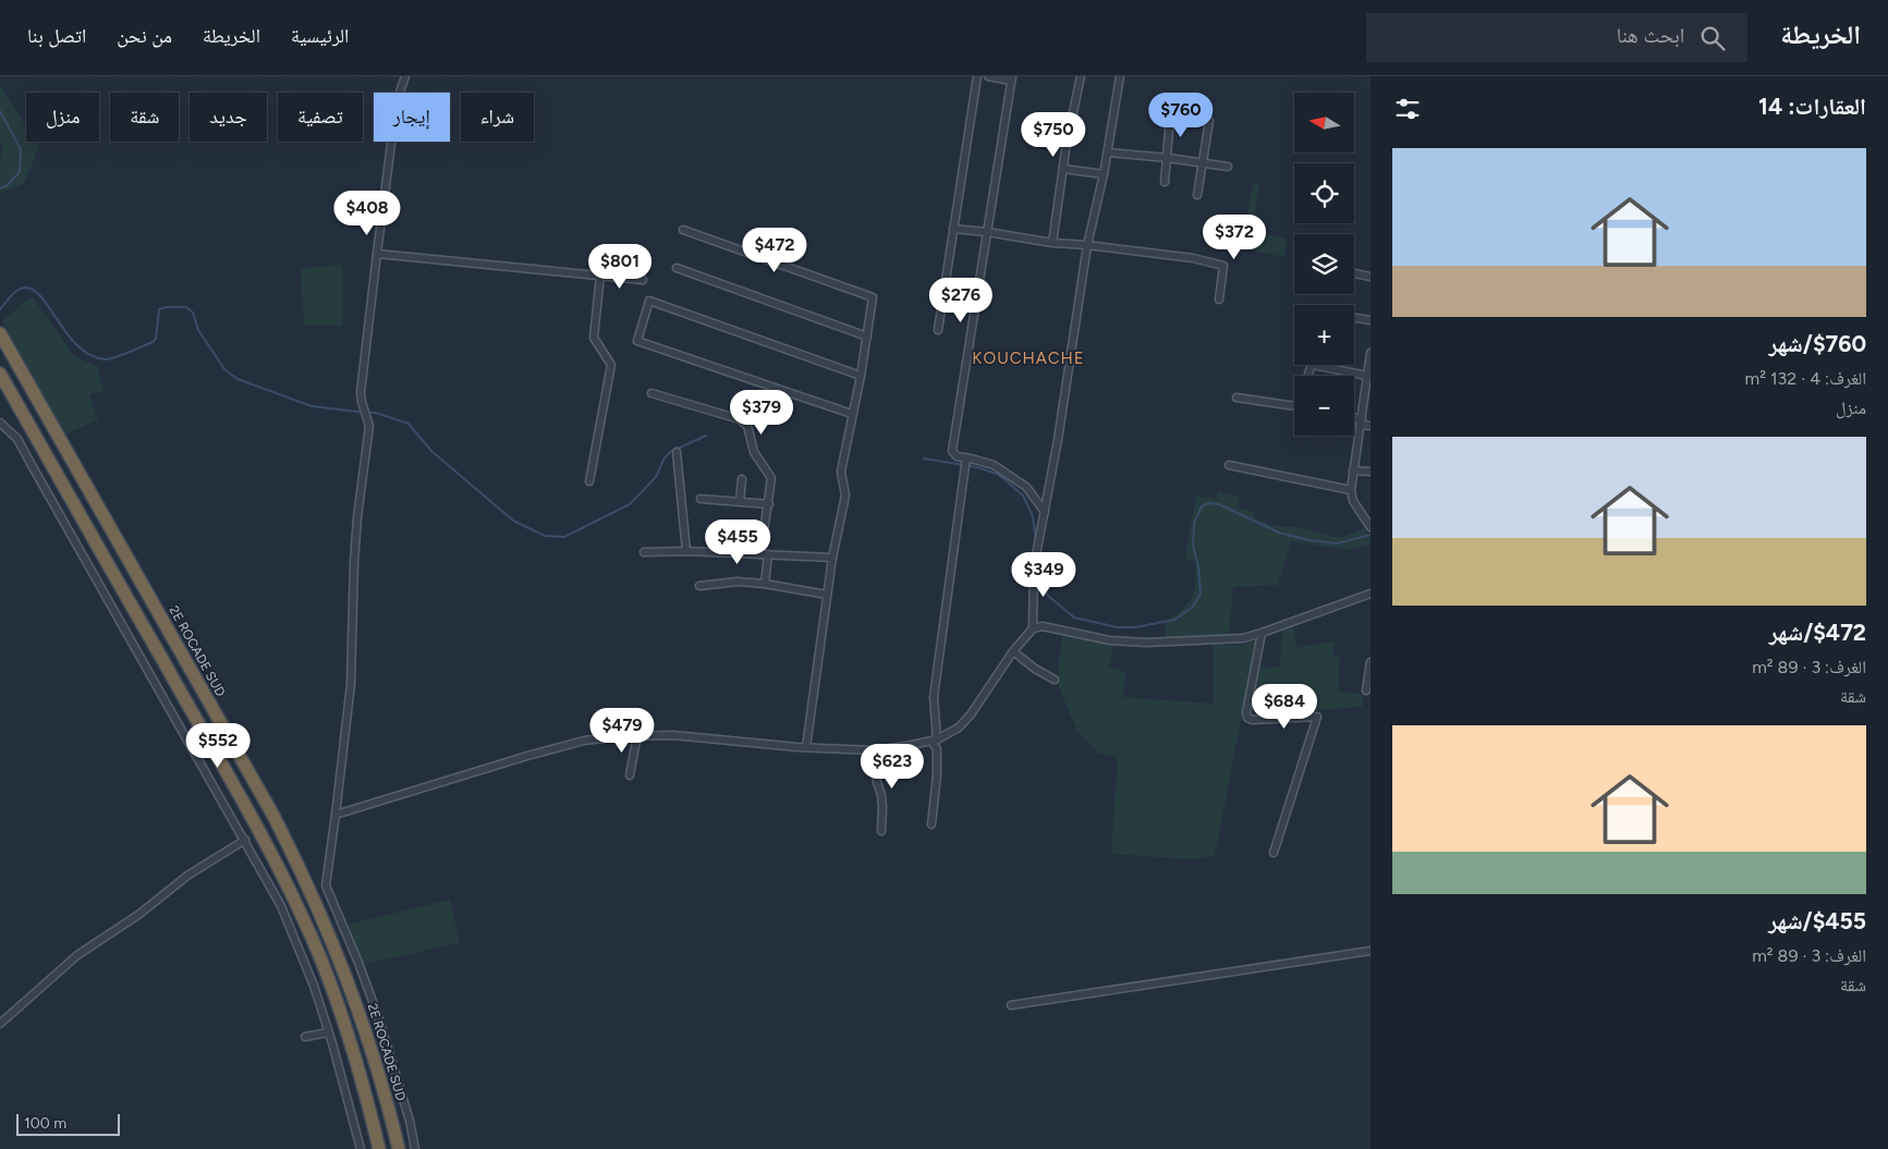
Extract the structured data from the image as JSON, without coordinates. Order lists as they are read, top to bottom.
{
  "streets": {
    "highway": ["2E ROCADE SUD"]
  },
  "districts": ["KOUCHACHE"],
  "scale_bar": "100 m",
  "north": "left",
  "page": {
    "header": "الخريطة",
    "search": "ابحث هنا",
    "nav": [
      "الرئيسية",
      "الخريطة",
      "من نحن",
      "اتصل بنا"
    ],
    "heading": "العقارات: 14",
    "map_buttons": ["+", "−"],
    "price": [
      "$760",
      "$750",
      "$408",
      "$372",
      "$472",
      "$801",
      "$276",
      "$379",
      "$455",
      "$349",
      "$684",
      "$479",
      "$552",
      "$623"
    ],
    "chip": [
      "شراء",
      "إيجار",
      "تصفية",
      "جديد",
      "شقة",
      "منزل"
    ],
    "list": [
      {
        "name": "$760/شهر",
        "note": "الغرف: 4 · 132 m² · منزل"
      },
      {
        "name": "$472/شهر",
        "note": "الغرف: 3 · 89 m² · شقة"
      },
      {
        "name": "$455/شهر",
        "note": "الغرف: 3 · 89 m² · شقة"
      }
    ],
    "scale": "100 m"
  }
}
